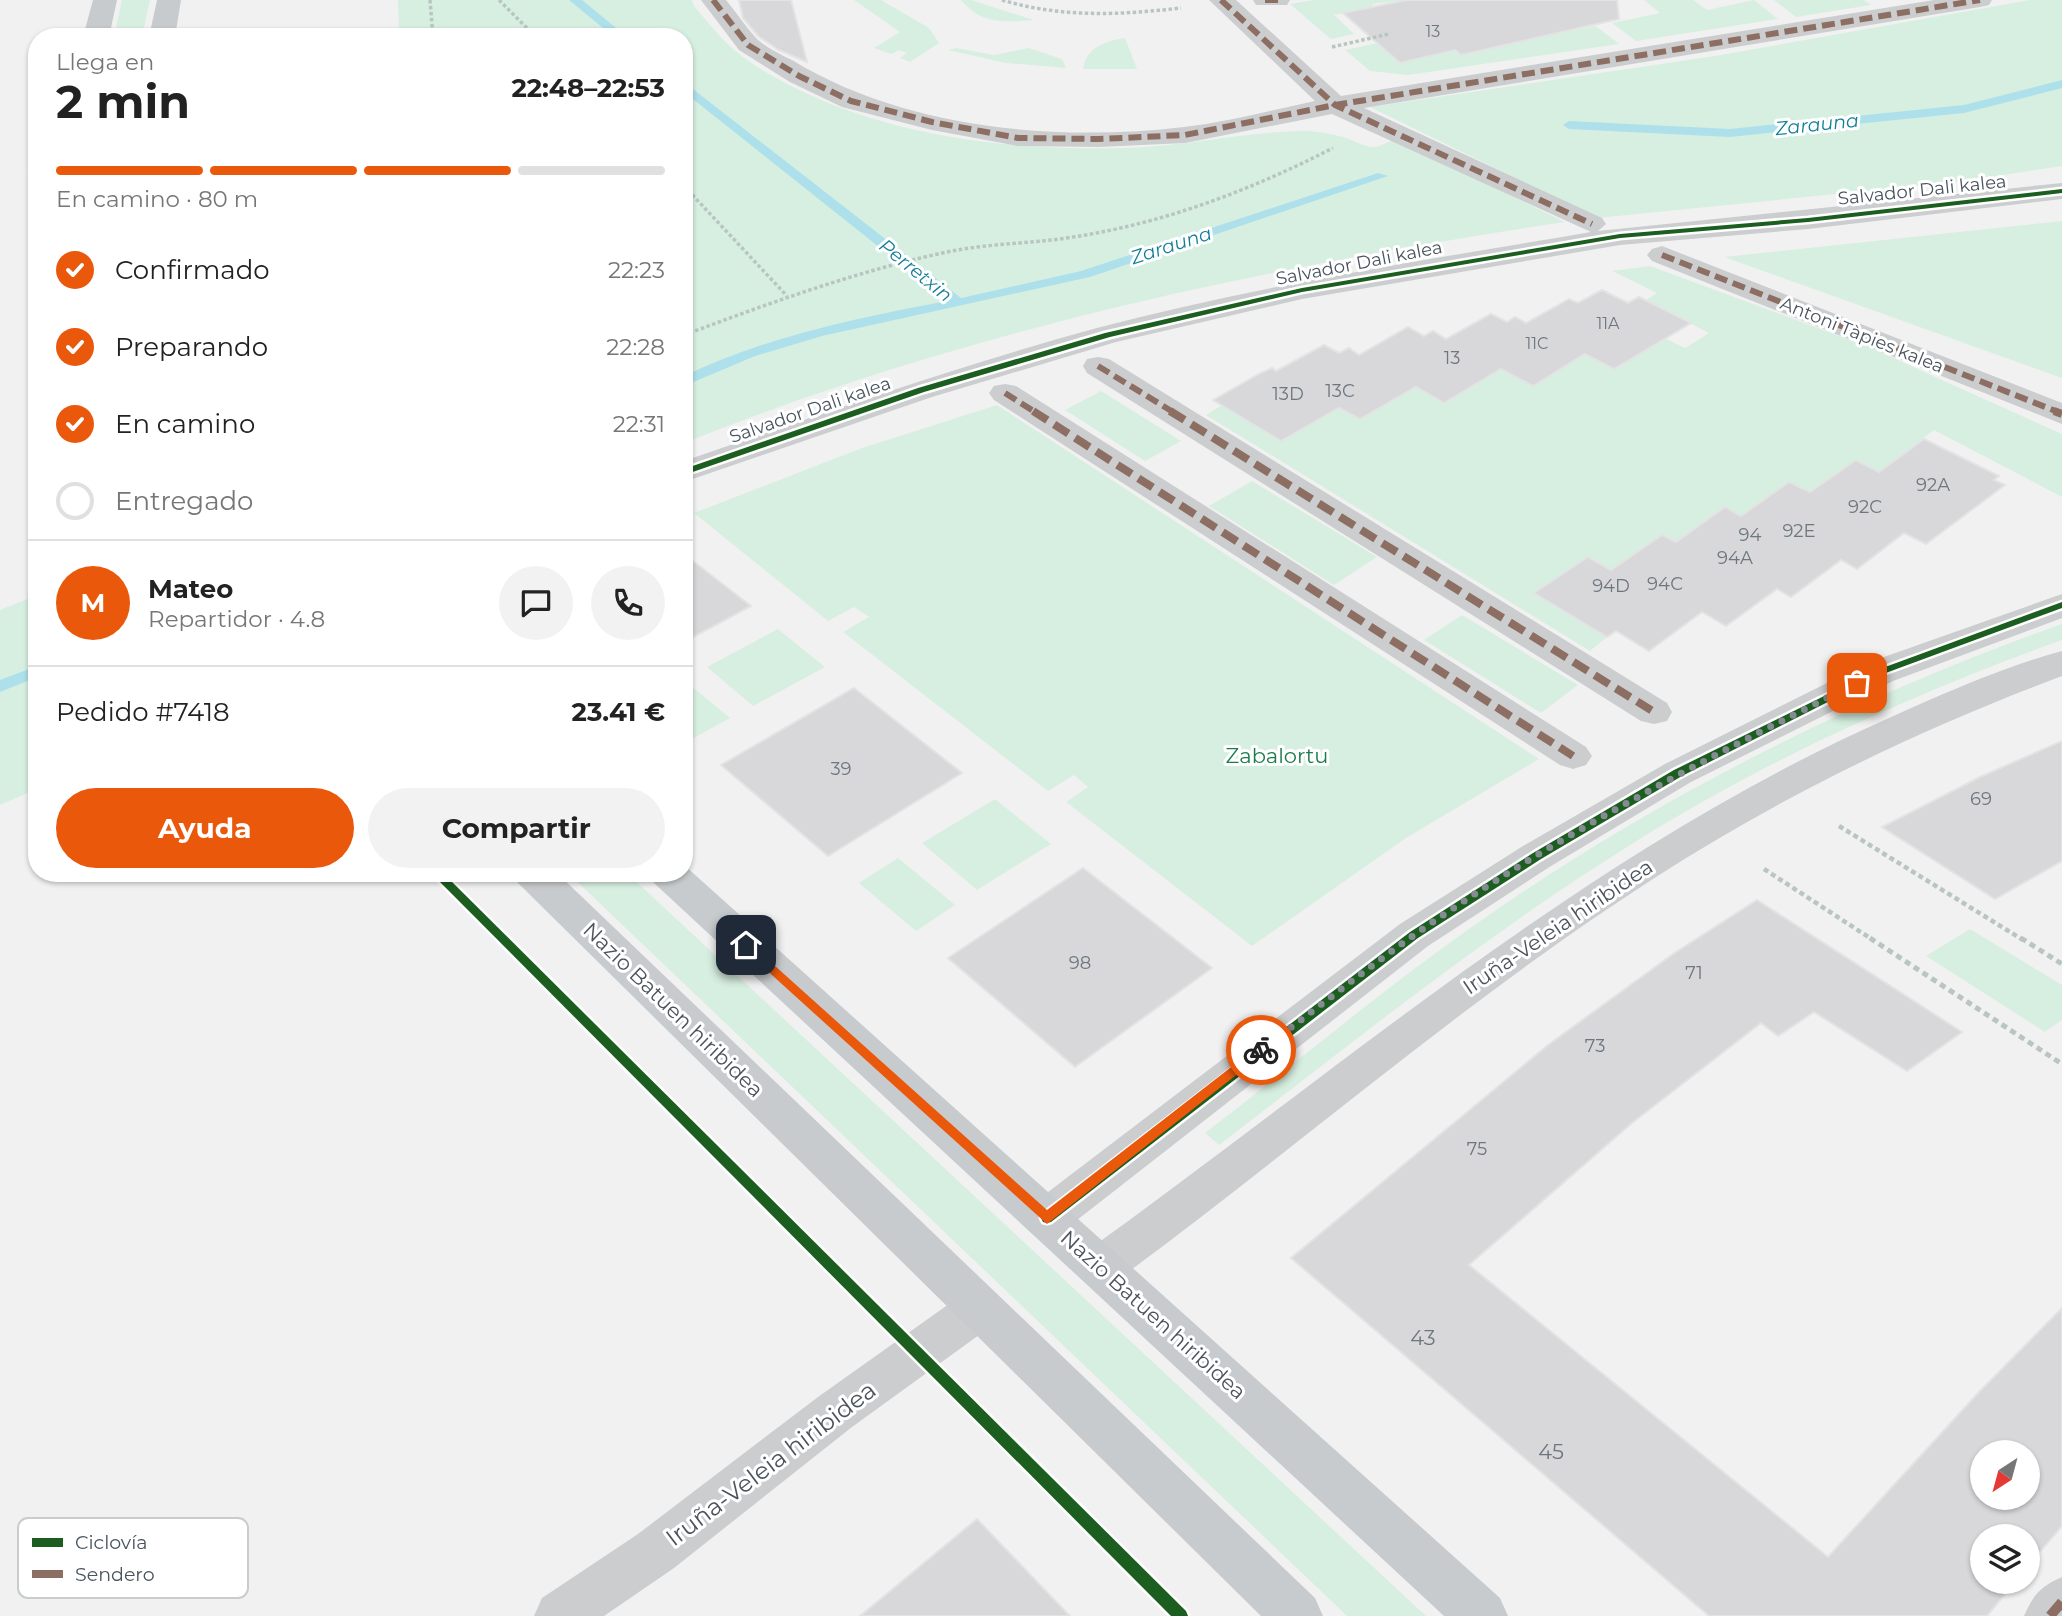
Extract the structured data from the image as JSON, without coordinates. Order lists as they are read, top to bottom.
{
  "streets": {
    "main road": ["Nazio Batuen hiribidea"],
    "street": ["Salvador Dali kalea", "Antoni Tàpies kalea", "Iruña-Veleia hiribidea"]
  },
  "crossings": [
    ["Iruña-Veleia hiribidea", "Nazio Batuen hiribidea"]
  ],
  "water": ["Zarauna", "Perretxin"],
  "parks": ["Zabalortu"],
  "house_numbers": [
    "13",
    "11A",
    "11C",
    "13",
    "13C",
    "13D",
    "92A",
    "92C",
    "92E",
    "94",
    "94A",
    "94C",
    "94D",
    "39",
    "69",
    "98",
    "71",
    "73",
    "75",
    "43",
    "45"
  ],
  "legend": ["Ciclovía", "Sendero"],
  "north": "bottom left",
  "page": {
    "heading": ["2 min", "Llega en", "22:48–22:53"],
    "panel": [
      "Mateo",
      "Repartidor · 4.8",
      "Pedido #7418",
      "23.41 €"
    ],
    "bar": "En camino · 80 m",
    "list": [
      ["Confirmado", "22:23"],
      ["Preparando", "22:28"],
      ["En camino", "22:31"],
      "Entregado"
    ],
    "round": "M",
    "buttons": ["Ayuda", "Compartir"]
  }
}
